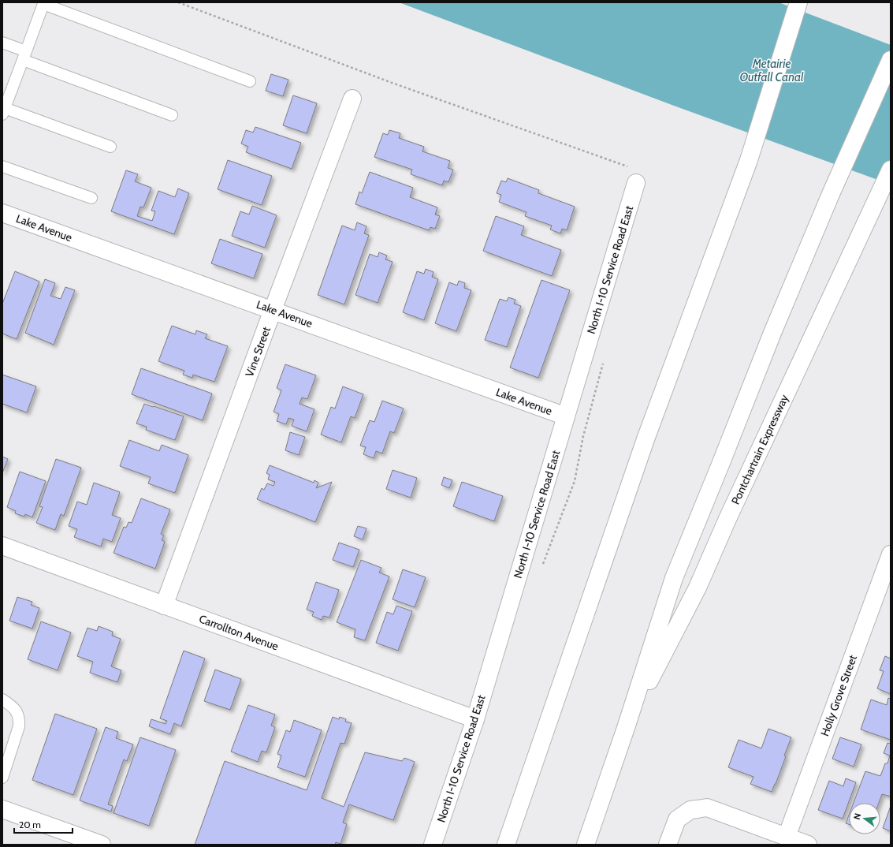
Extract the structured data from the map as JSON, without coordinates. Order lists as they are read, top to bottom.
{
  "streets": {
    "main road": [
      "Lake Avenue",
      "North I-10 Service Road East",
      "Vine Street",
      "Pontchartrain Expressway",
      "Carrollton Avenue",
      "Holly Grove Street"
    ]
  },
  "crossings": [
    ["Lake Avenue", "North I-10 Service Road East"],
    ["Lake Avenue", "Vine Street"],
    ["North I-10 Service Road East", "Carrollton Avenue"],
    ["Vine Street", "Carrollton Avenue"]
  ],
  "water": ["Metairie Outfall Canal"],
  "scale_bar": "20 m",
  "north": "left"
}
